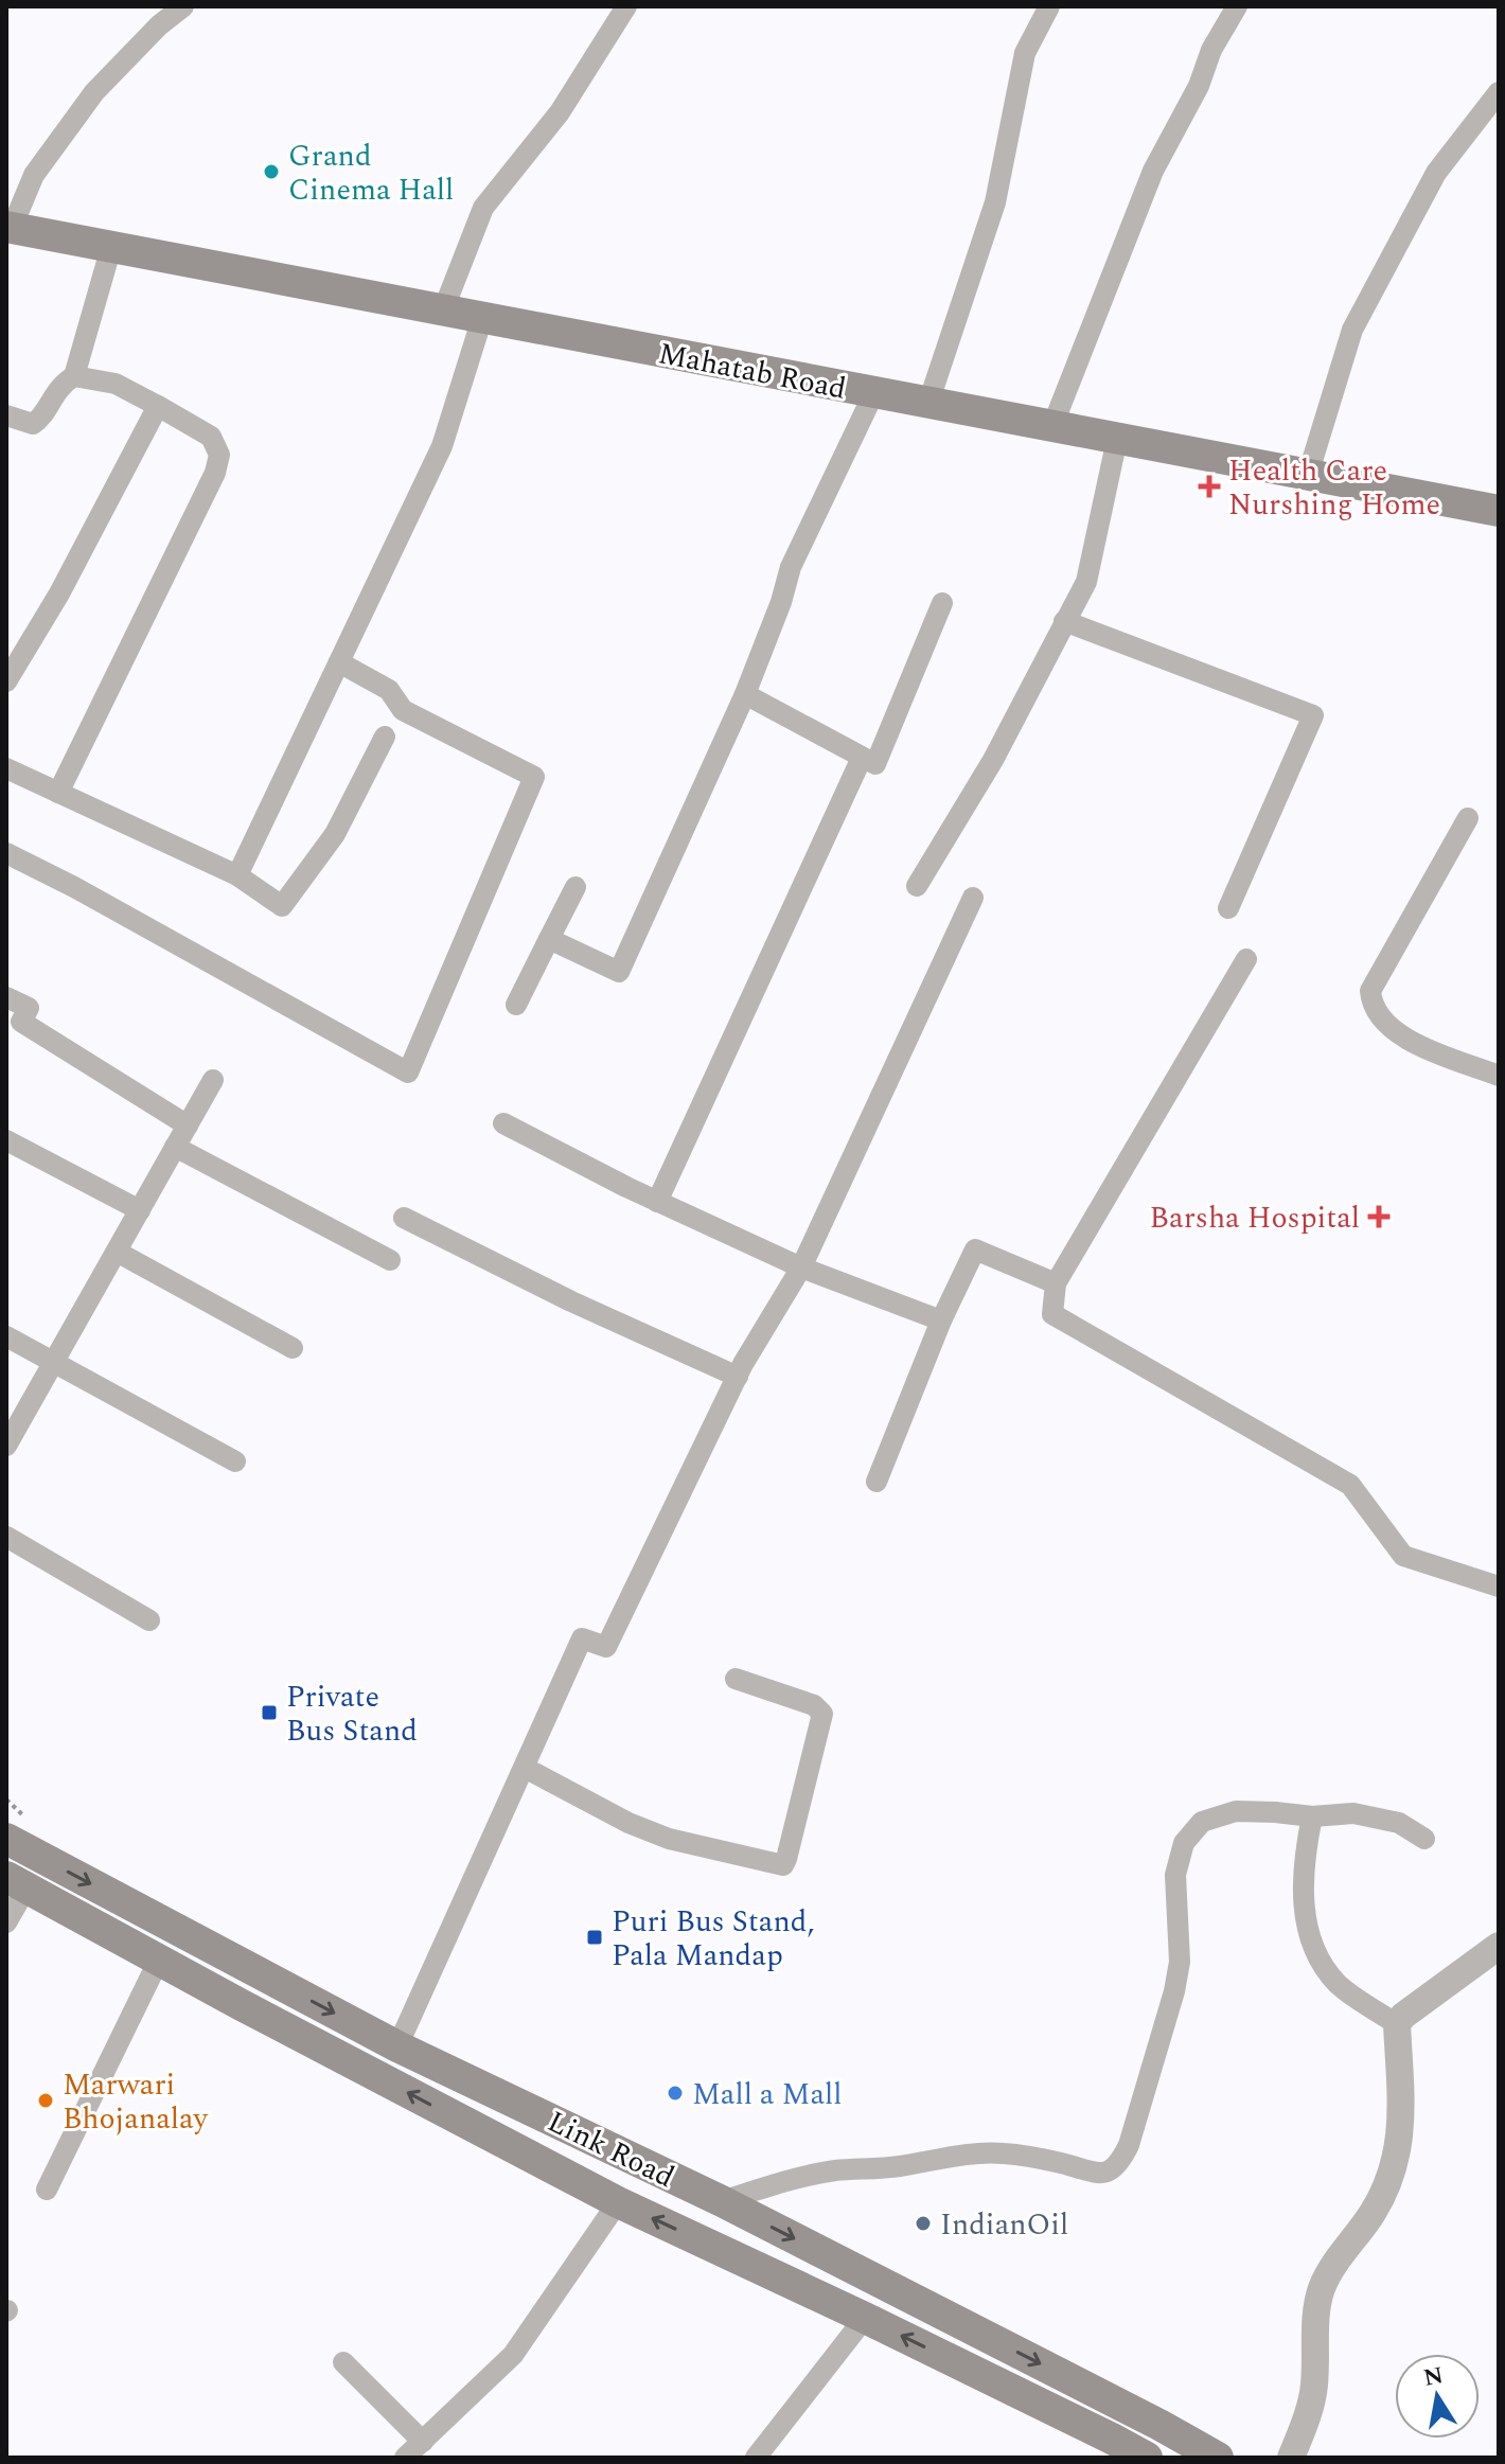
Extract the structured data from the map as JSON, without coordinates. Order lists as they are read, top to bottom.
{
  "streets": {
    "main road": ["Mahatab Road", "Link Road"]
  },
  "places": {
    "other": [
      "Grand Cinema Hall",
      "Mall a Mall",
      "Marwari Bhojanalay",
      "IndianOil"
    ],
    "health": ["Health Care Nurshing Home", "Barsha Hospital"],
    "transit": ["Private Bus Stand", "Puri Bus Stand, Pala Mandap"]
  },
  "north": "top"
}
